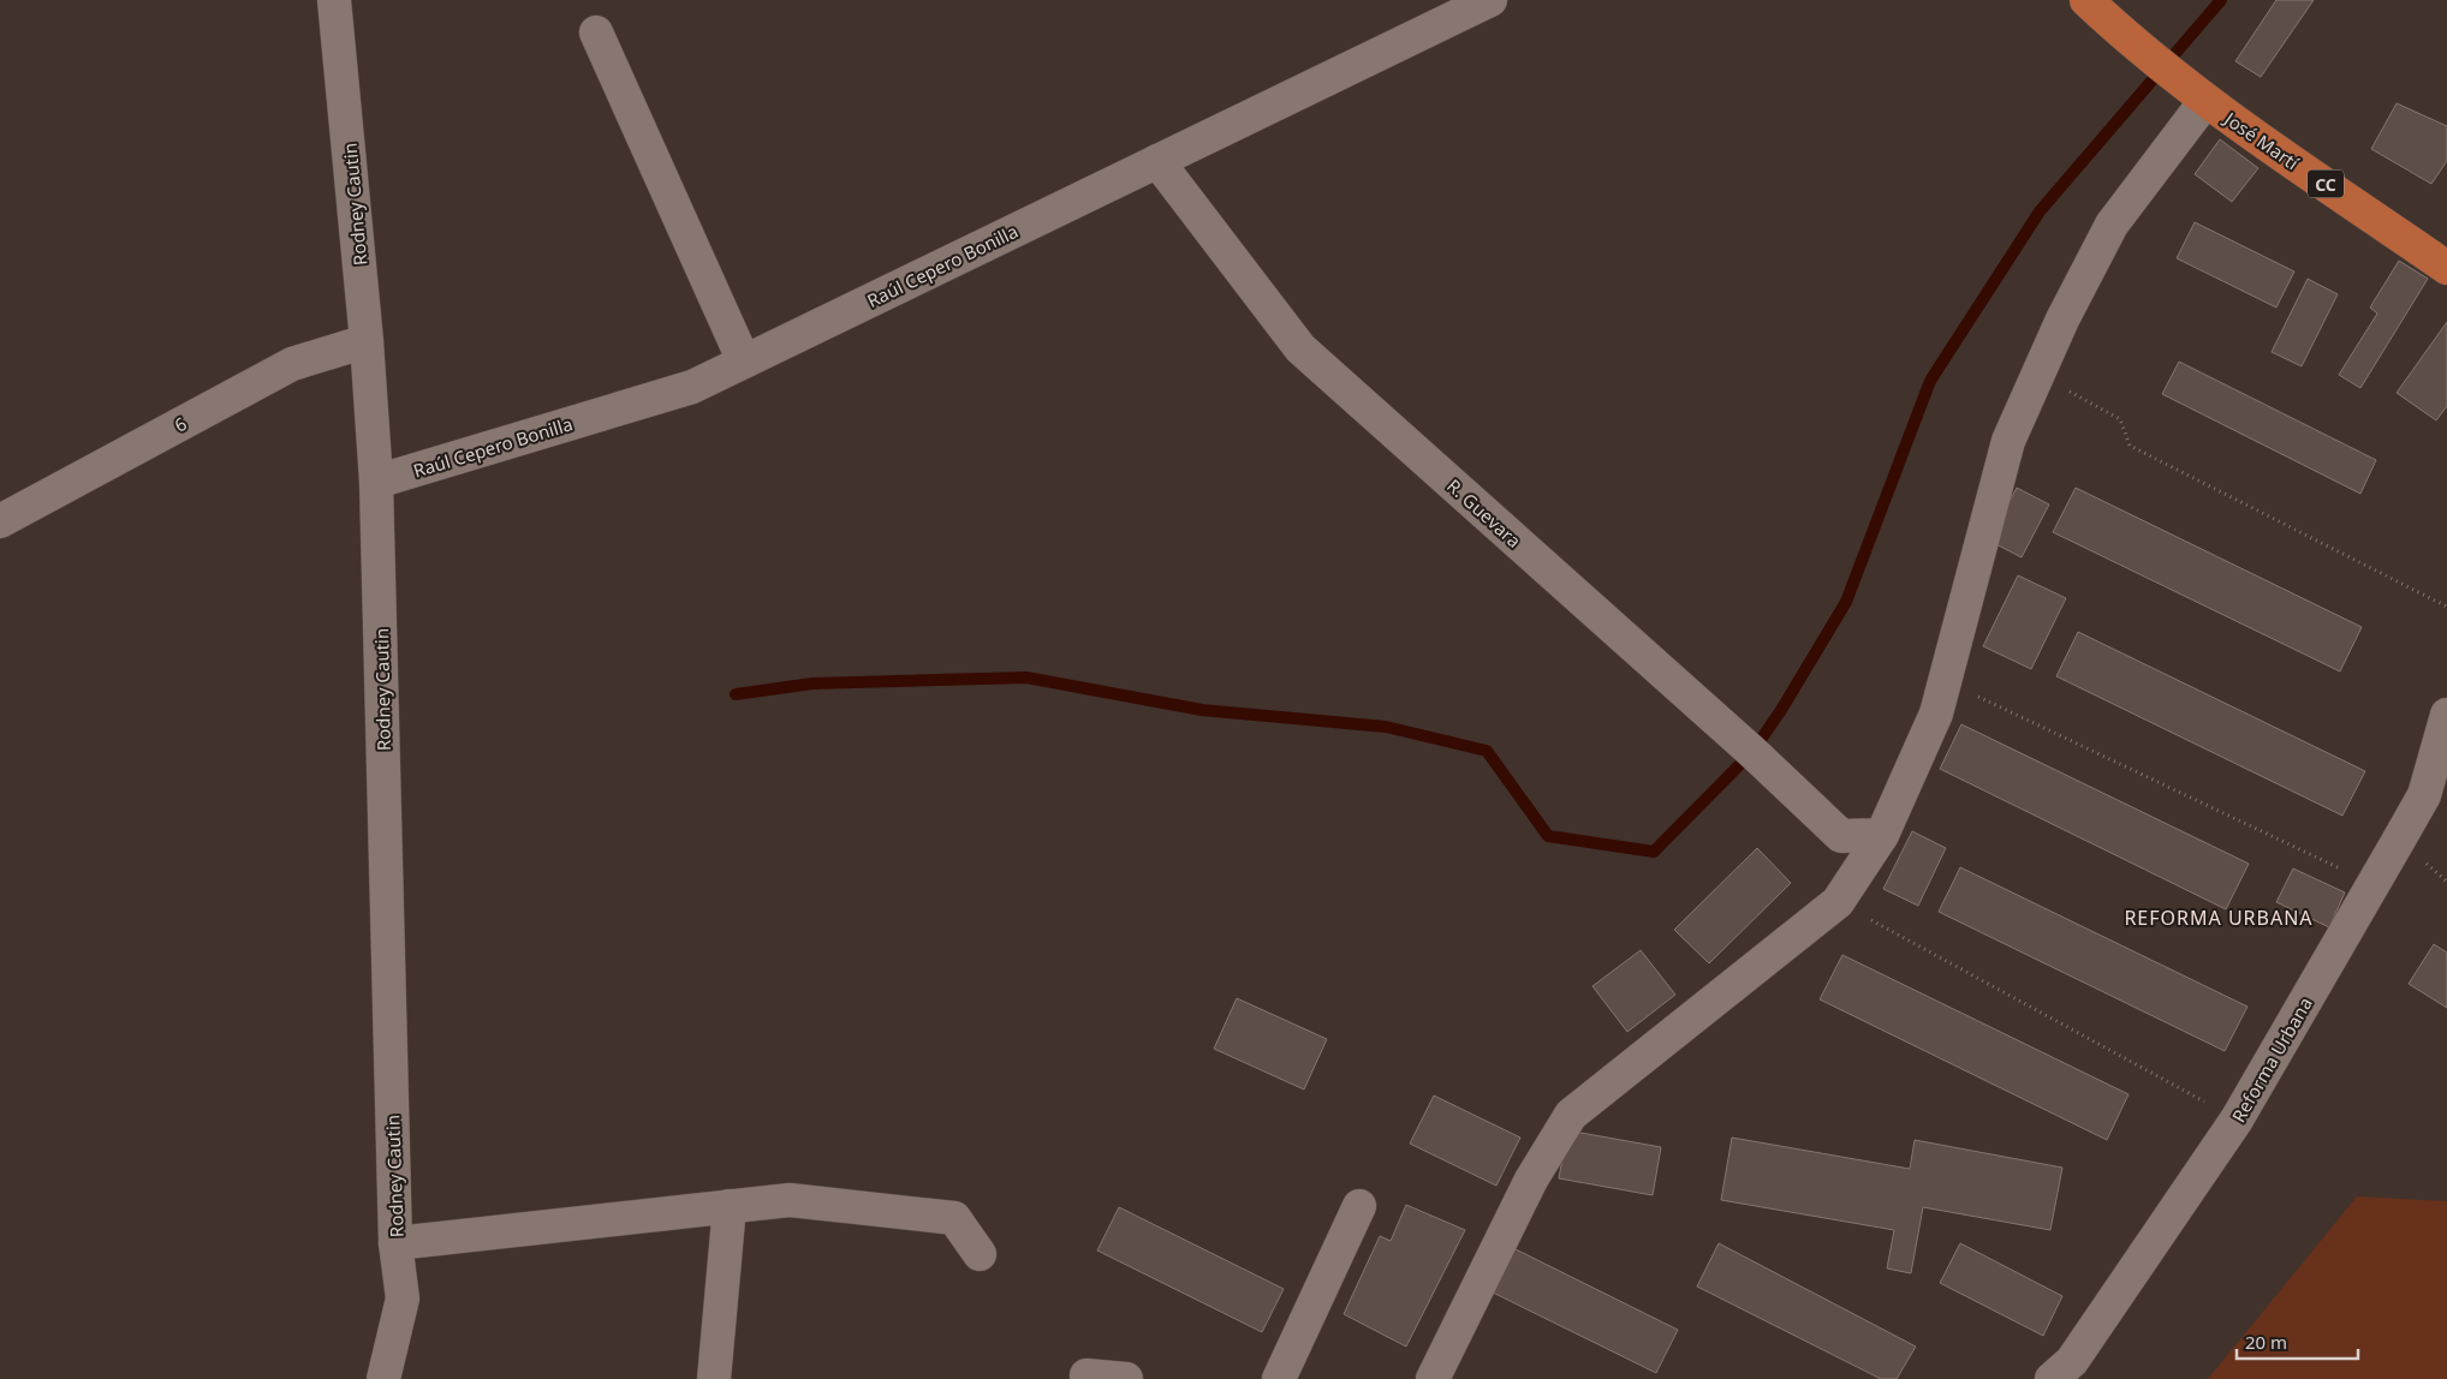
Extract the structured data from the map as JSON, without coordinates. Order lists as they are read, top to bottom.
{
  "streets": {
    "main road": ["José Martí", "CC"],
    "street": [
      "Rodney Cautin",
      "Raúl Cepero Bonilla",
      "6",
      "R. Guevara",
      "Reforma Urbana"
    ]
  },
  "crossings": [
    ["Rodney Cautin", "Raúl Cepero Bonilla"],
    ["Rodney Cautin", "6"],
    ["Raúl Cepero Bonilla", "R. Guevara"]
  ],
  "districts": ["REFORMA URBANA"],
  "scale_bar": "20 m"
}
